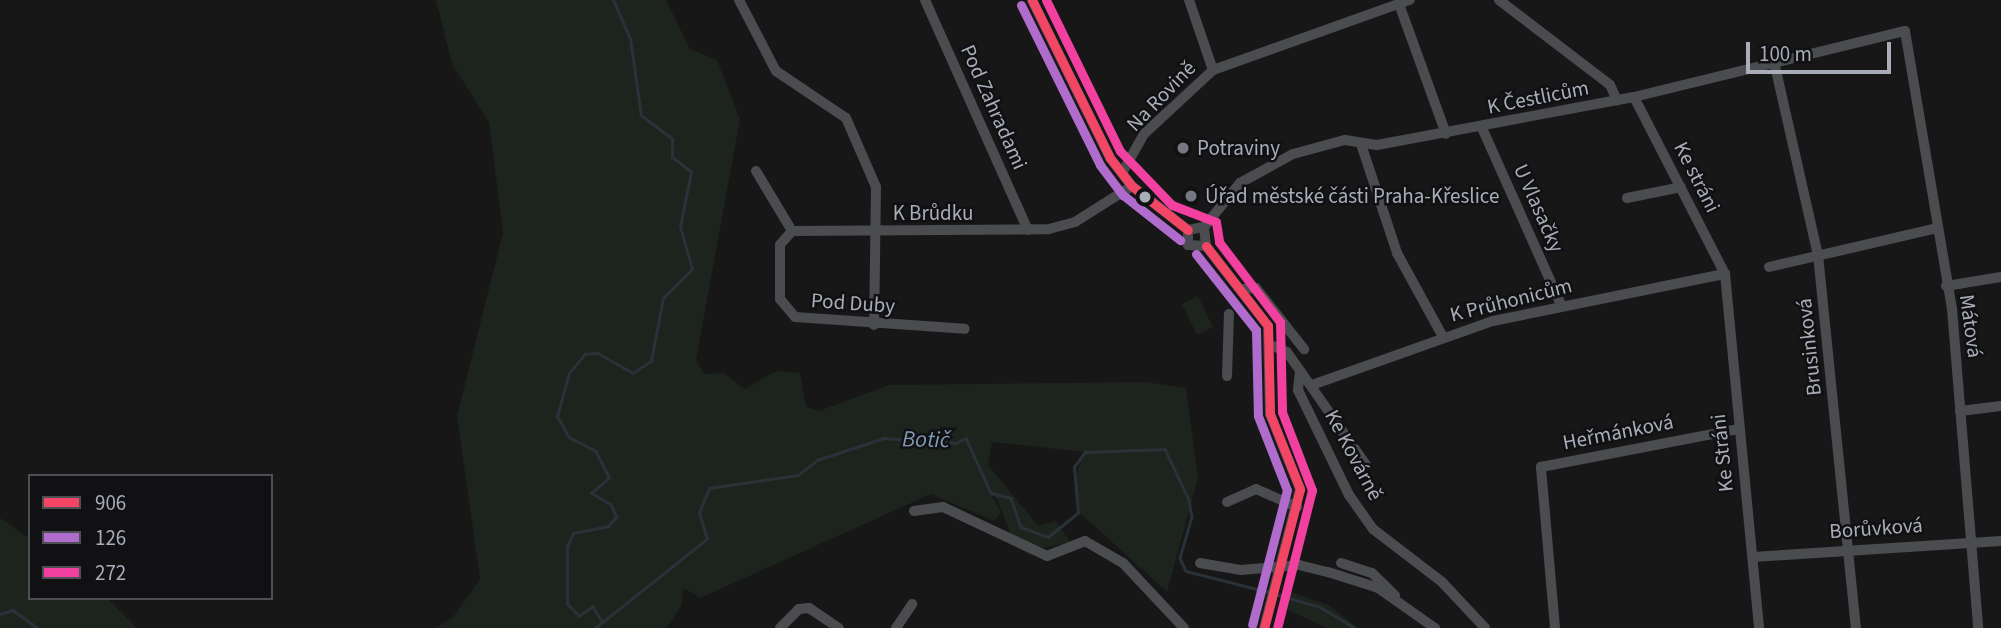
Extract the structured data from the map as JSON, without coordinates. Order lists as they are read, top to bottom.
{
  "streets": {
    "street": [
      "Na Rovině",
      "K Čestlicům",
      "Pod Zahradami",
      "Ke stráni",
      "U Vlasačky",
      "K Brůdku",
      "K Průhonicům",
      "Pod Duby",
      "Mátová",
      "Brusinková",
      "Heřmánková",
      "Ke Stráni",
      "Ke Kovárně",
      "Borůvková"
    ]
  },
  "crossings": [
    ["K Čestlicům", "Ke stráni"],
    ["K Čestlicům", "U Vlasačky"],
    ["K Čestlicům", "Mátová"],
    ["K Čestlicům", "Brusinková"],
    ["Pod Zahradami", "K Brůdku"],
    ["Ke stráni", "K Průhonicům"],
    ["Ke stráni", "Ke Stráni"],
    ["U Vlasačky", "K Průhonicům"],
    ["K Brůdku", "Pod Duby"],
    ["K Průhonicům", "Ke Stráni"],
    ["Mátová", "Borůvková"],
    ["Brusinková", "Borůvková"],
    ["Heřmánková", "Ke Stráni"],
    ["Ke Stráni", "Borůvková"]
  ],
  "water": ["Botič"],
  "places": ["Potraviny", "Úřad městské části Praha-Křeslice"],
  "lines": ["transit line 906", "transit line 272", "transit line 126"],
  "legend": ["906", "126", "272"],
  "scale_bar": "100 m"
}
